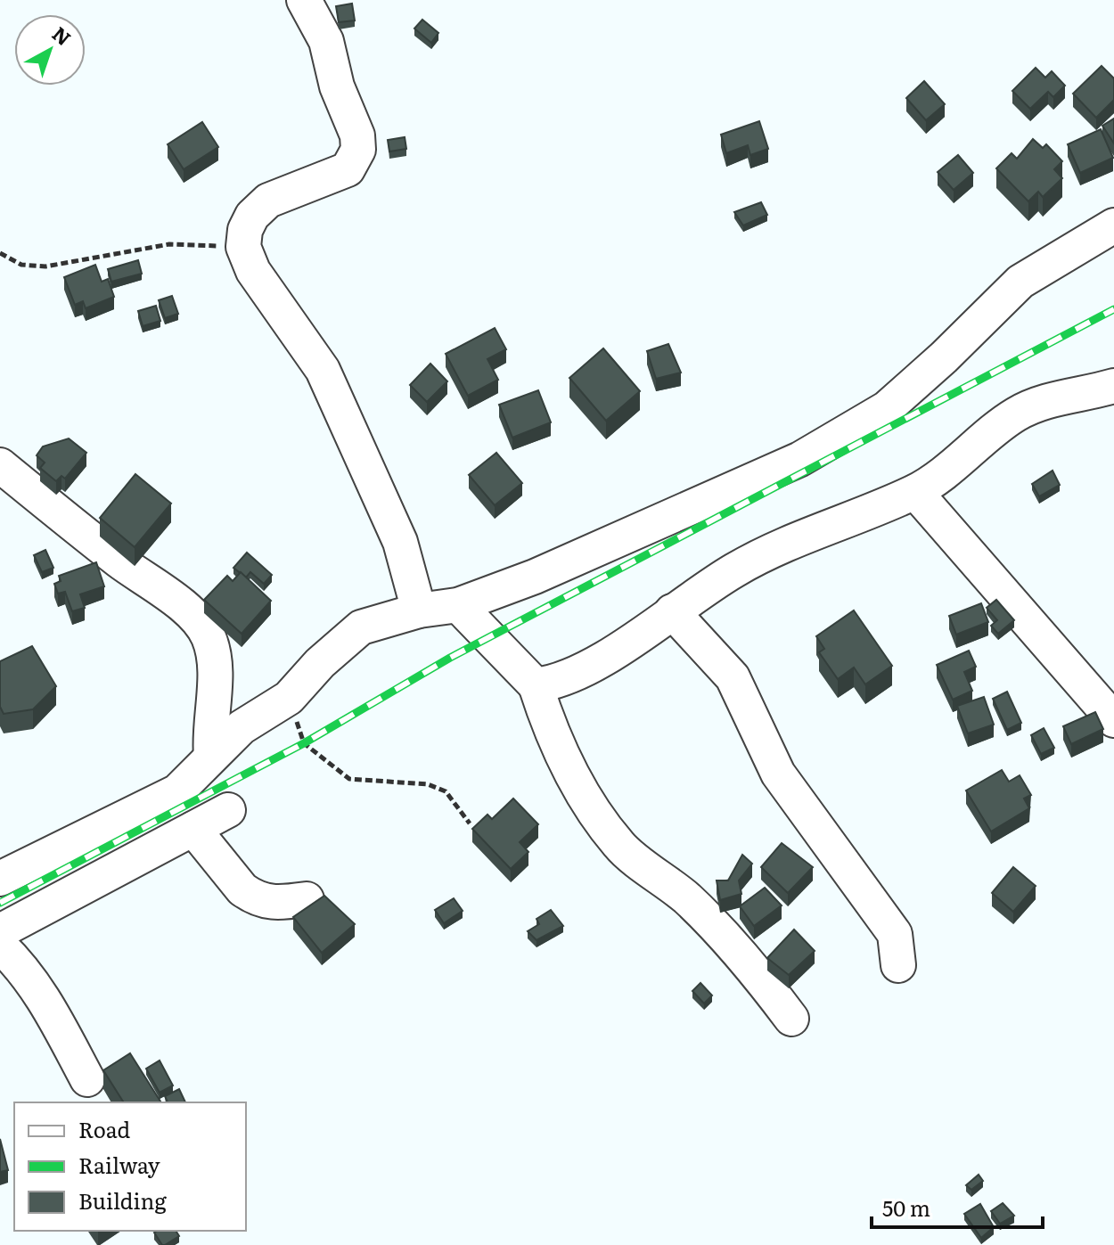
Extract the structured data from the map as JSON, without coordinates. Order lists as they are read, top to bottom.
{
  "legend": ["Road", "Railway", "Building"],
  "scale_bar": "50 m",
  "north": "top right"
}
